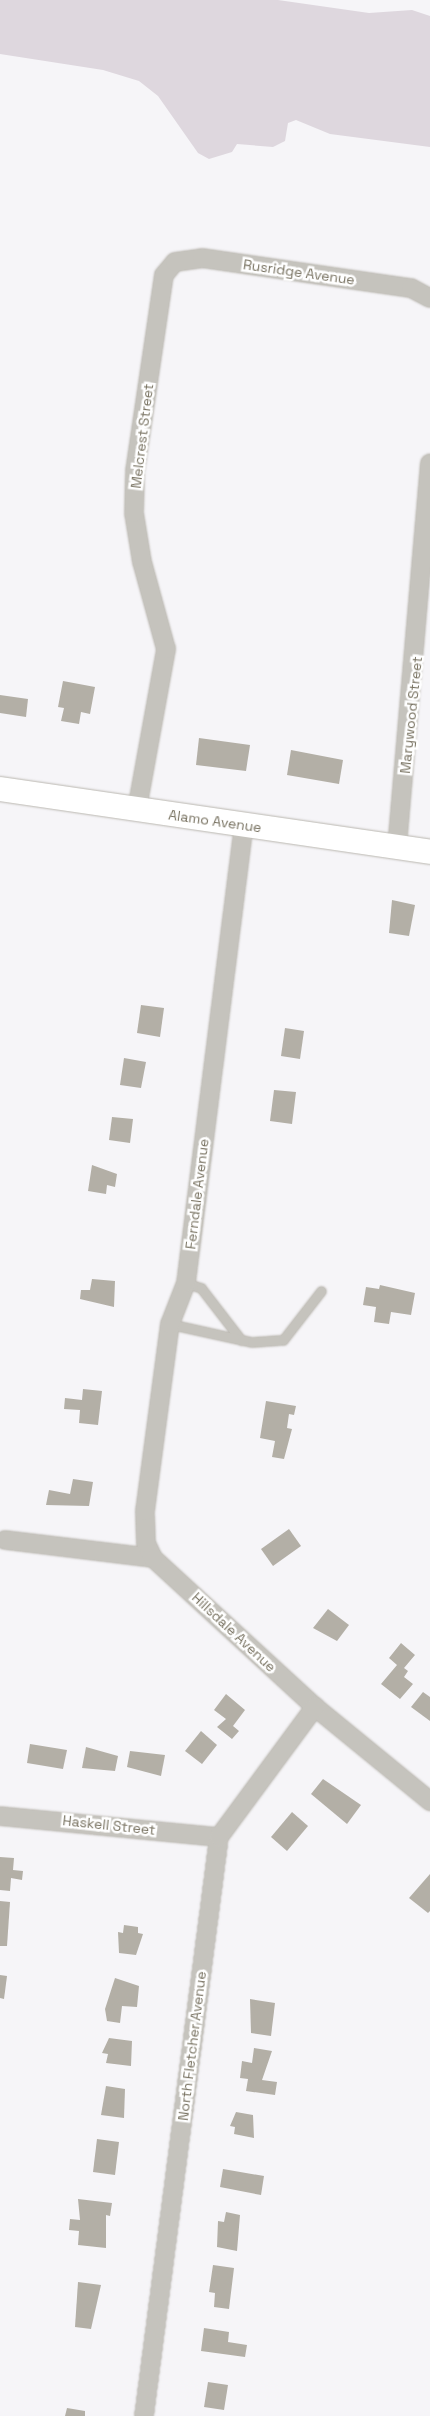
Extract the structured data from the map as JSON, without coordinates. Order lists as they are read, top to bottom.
{
  "streets": {
    "street": [
      "Rusridge Avenue",
      "Melcrest Street",
      "Marywood Street",
      "Alamo Avenue",
      "Ferndale Avenue",
      "Hillsdale Avenue",
      "Haskell Street",
      "North Fletcher Avenue"
    ]
  },
  "crossings": [
    ["Rusridge Avenue", "Melcrest Street"],
    ["Melcrest Street", "Alamo Avenue"],
    ["Marywood Street", "Alamo Avenue"],
    ["Alamo Avenue", "Ferndale Avenue"],
    ["Ferndale Avenue", "Hillsdale Avenue"],
    ["Hillsdale Avenue", "North Fletcher Avenue"],
    ["Haskell Street", "North Fletcher Avenue"]
  ]
}
